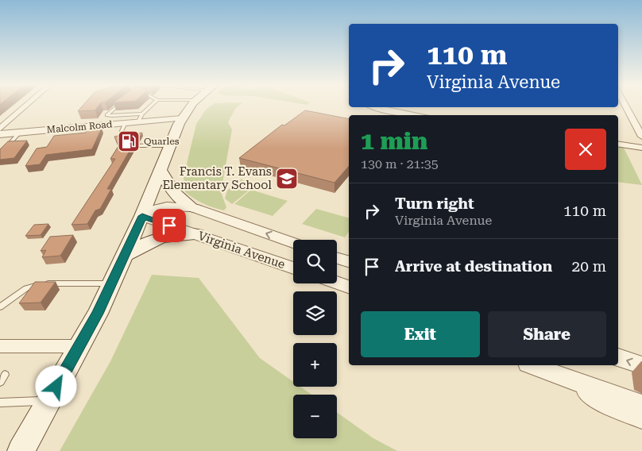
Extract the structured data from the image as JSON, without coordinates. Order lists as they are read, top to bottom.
{
  "streets": {
    "street": ["Malcolm Road", "Virginia Avenue"]
  },
  "places": {
    "fuel station": ["Quarles"],
    "school or university": ["Francis T. Evans Elementary School"]
  },
  "page": {
    "turn": ["110 m", "Virginia Avenue"],
    "heading": ["1 min", "130 m · 21:35"],
    "list": [
      {
        "name": "Turn right",
        "note": "Virginia Avenue",
        "value": "110 m"
      },
      {
        "name": "Arrive at destination",
        "value": "20 m"
      }
    ],
    "map_buttons": ["+", "−"],
    "buttons": ["Exit", "Share"]
  }
}
